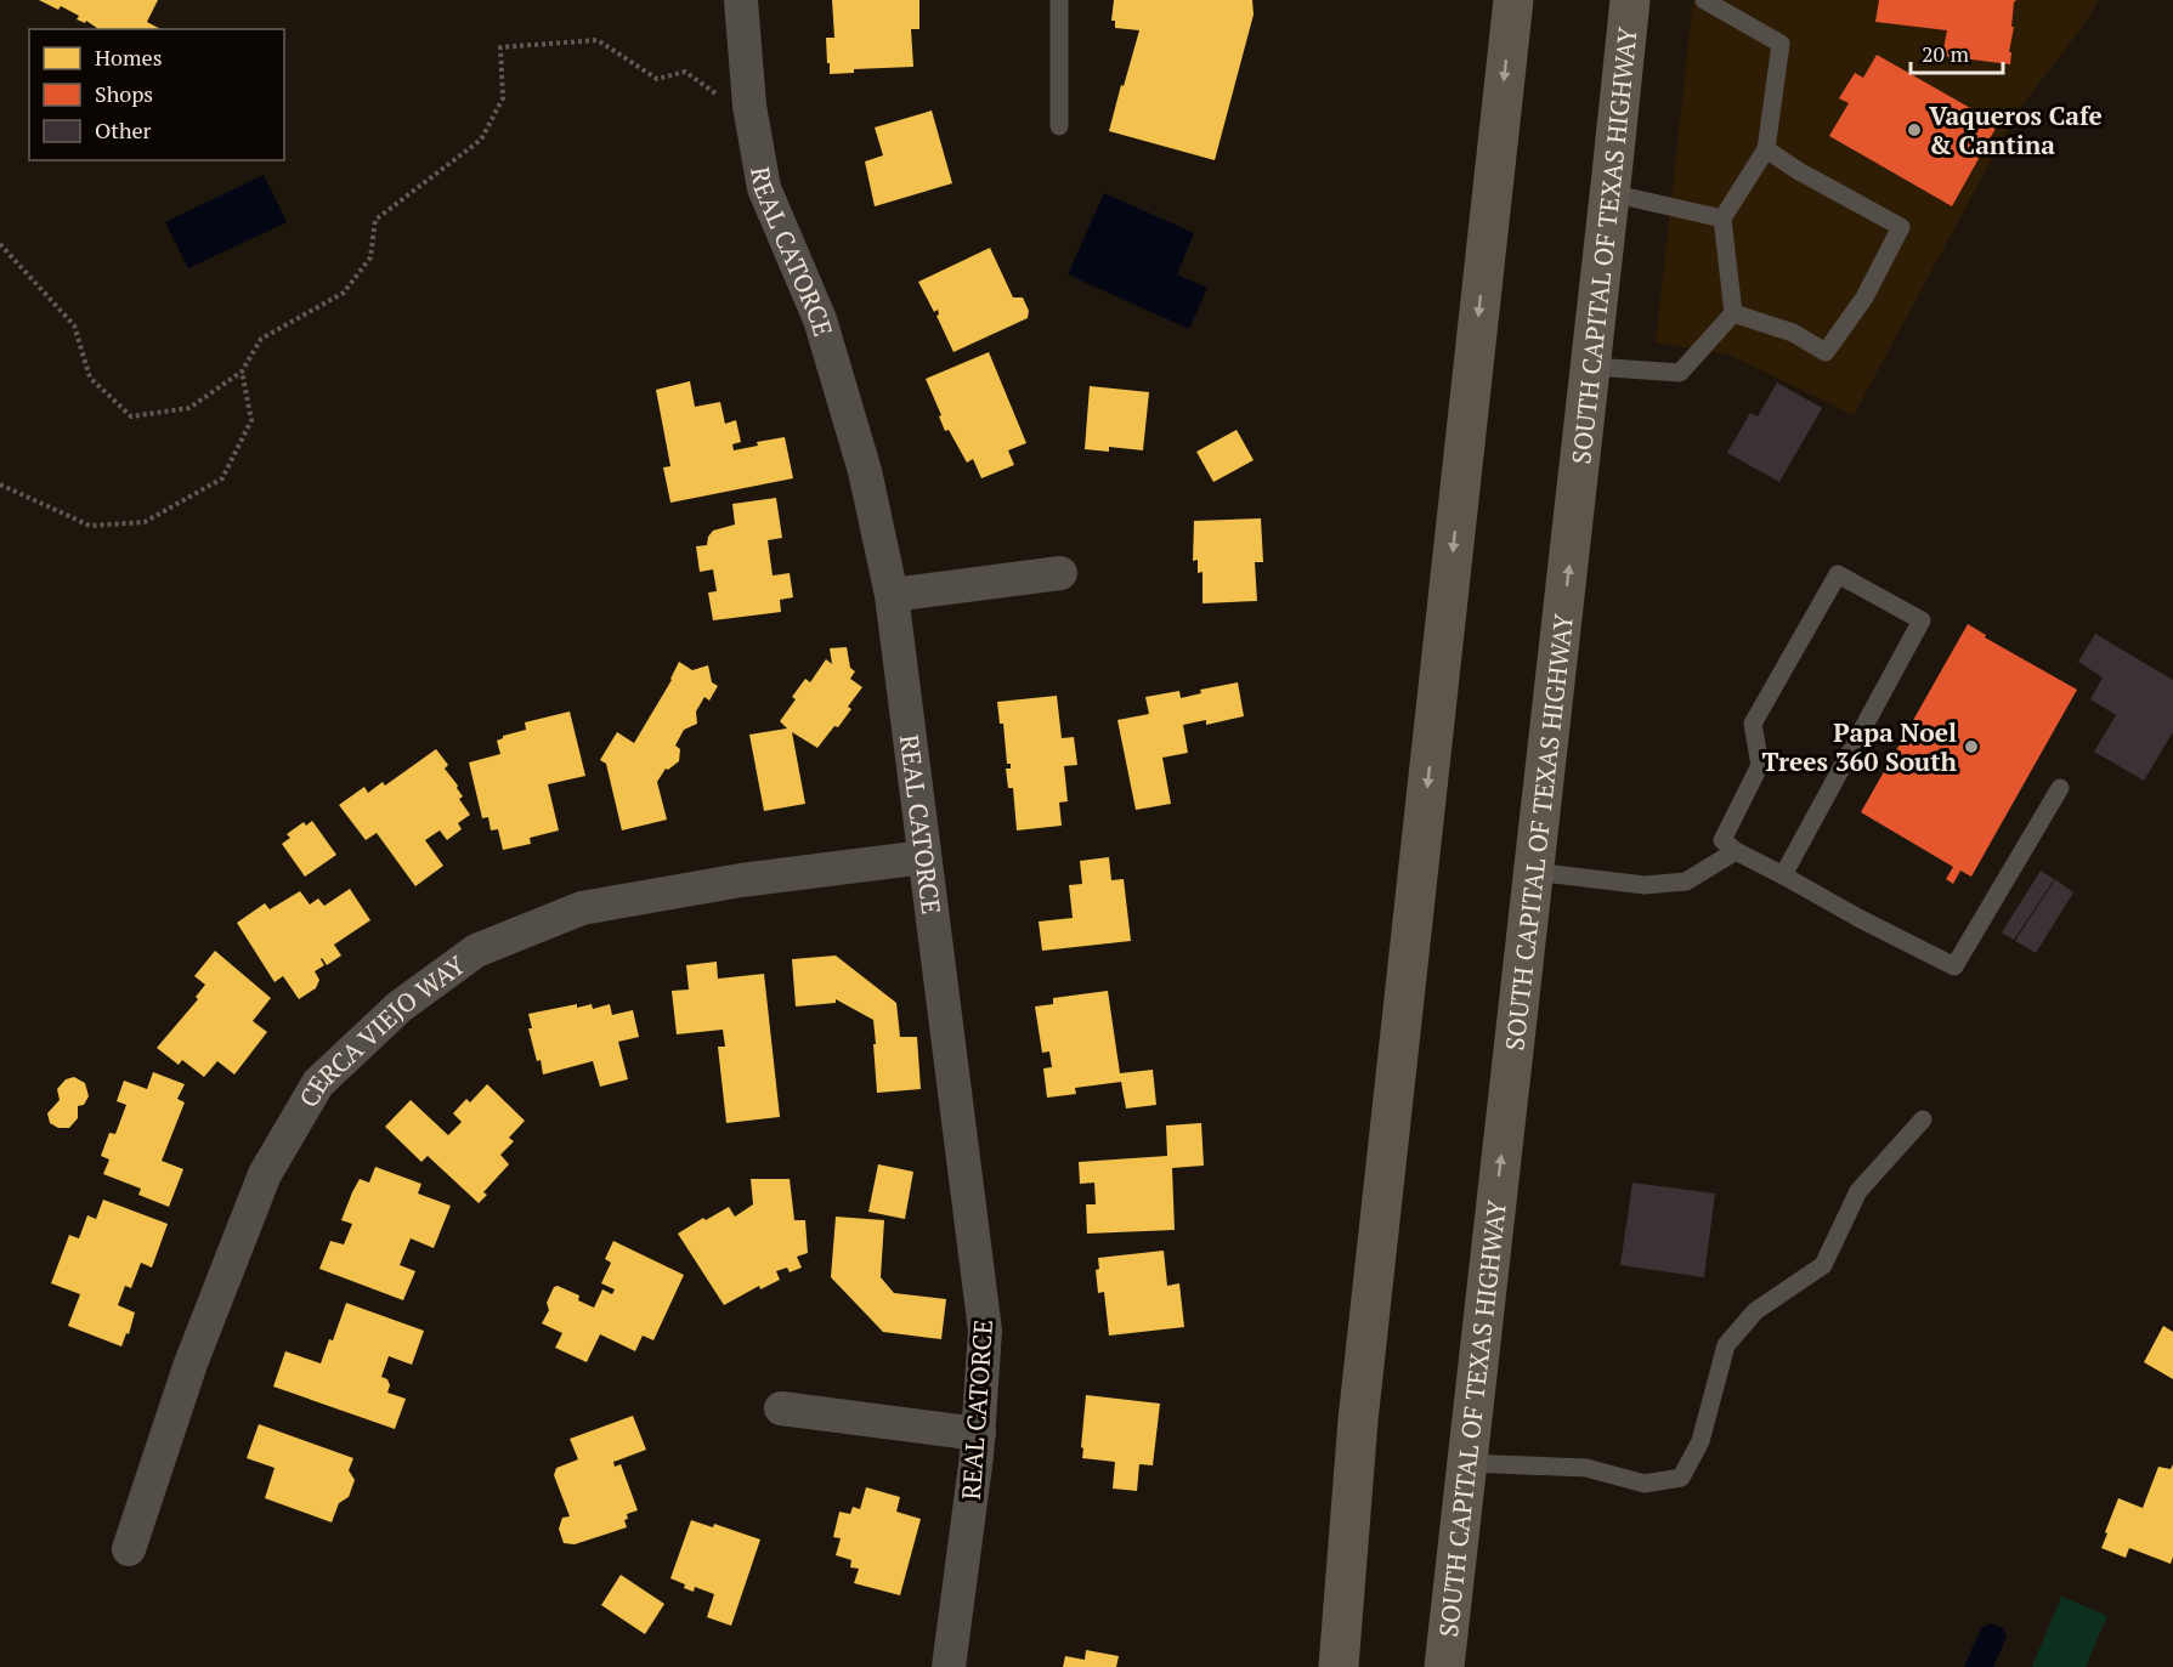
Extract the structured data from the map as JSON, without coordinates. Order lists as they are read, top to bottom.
{
  "streets": {
    "highway": ["SOUTH CAPITAL OF TEXAS HIGHWAY"],
    "street": ["REAL CATORCE", "CERCA VIEJO WAY"]
  },
  "crossings": [
    ["REAL CATORCE", "CERCA VIEJO WAY"]
  ],
  "places": ["Vaqueros Cafe & Cantina", "Papa Noel Trees 360 South"],
  "legend": ["Homes", "Shops", "Other"],
  "scale_bar": "20 m"
}
